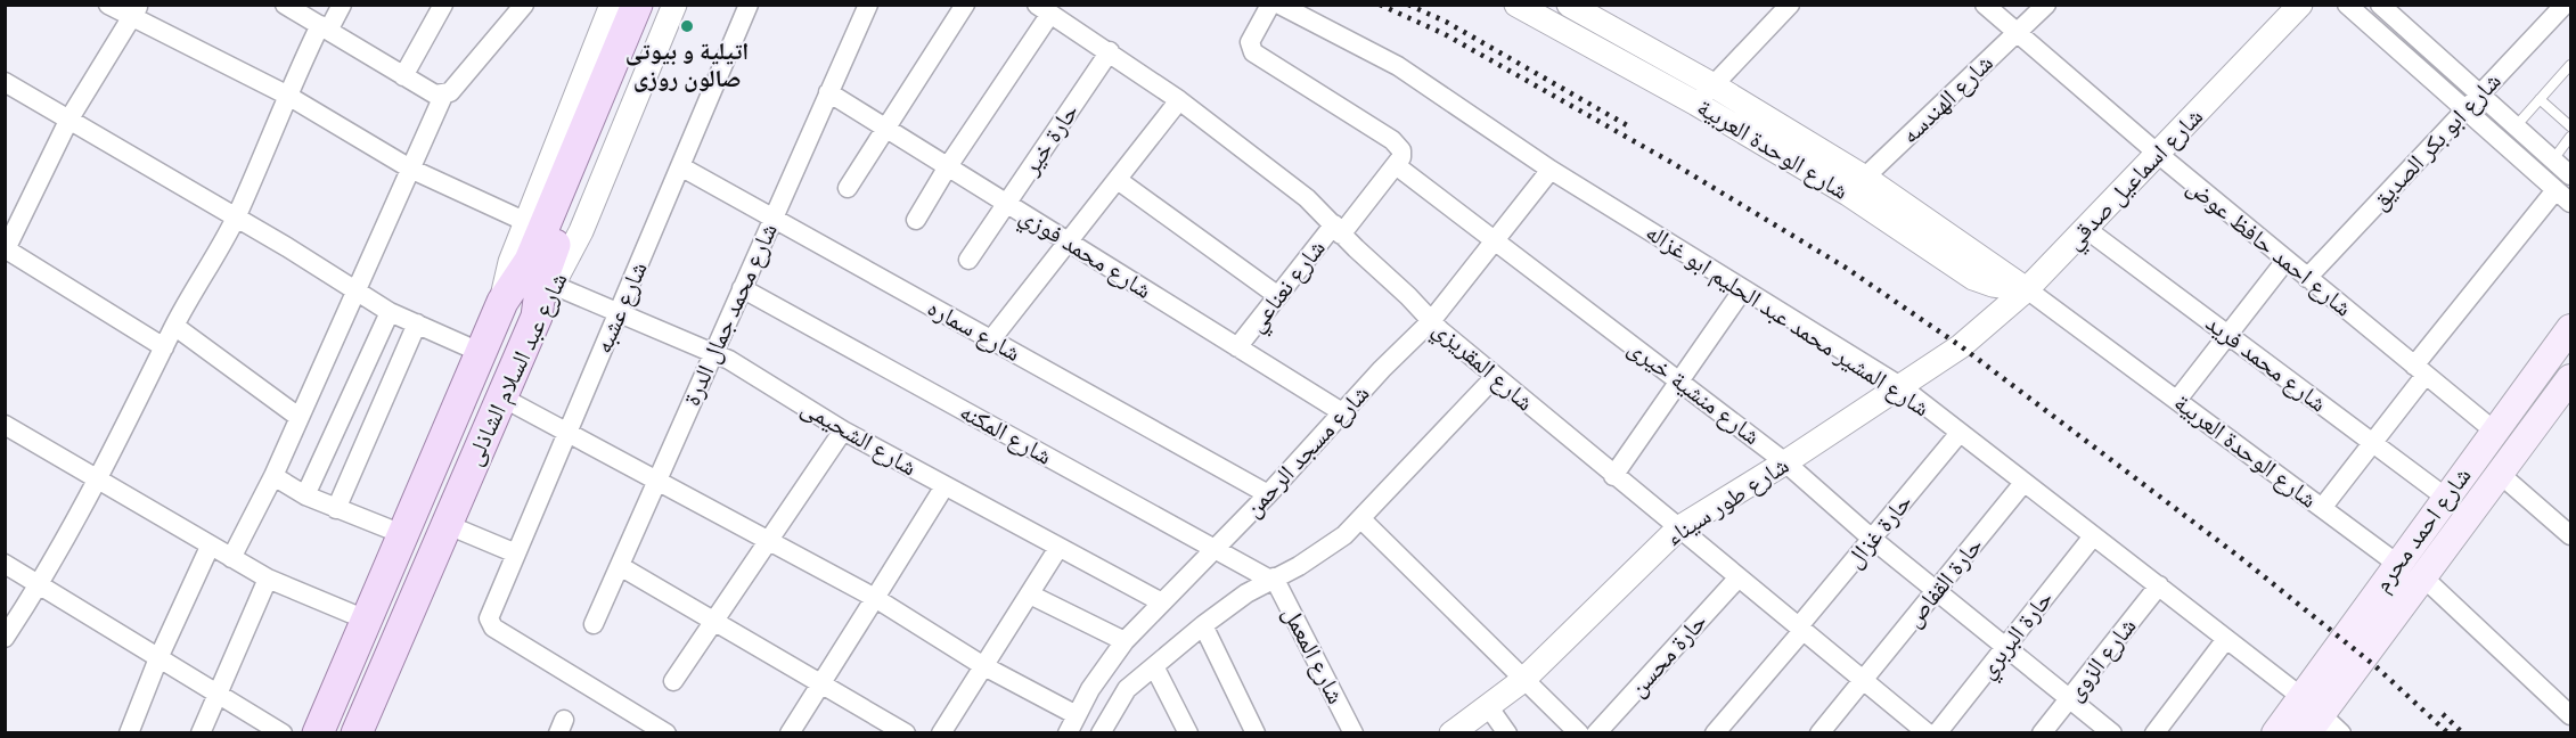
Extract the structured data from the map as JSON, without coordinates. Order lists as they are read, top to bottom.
{
  "streets": {
    "main road": ["شارع عبد السلام الشاذلى", "شارع احمد محرم"],
    "street": [
      "شارع الهندسه",
      "حارة خير",
      "شارع ابو بكر الصديق",
      "شارع الوحدة العربية",
      "شارع اسماعيل صدقي",
      "شارع احمد حافظ عوض",
      "شارع محمد فوزي",
      "شارع نعناعي",
      "شارع عشبه",
      "شارع محمد جمال الدرة",
      "شارع المشير محمد عبد الحليم ابو غزاله",
      "شارع سماره",
      "شارع محمد فريد",
      "شارع المقريزي",
      "شارع منشية خيرى",
      "شارع المكنه",
      "شارع الشحيمى",
      "شارع مسجد الرحمن",
      "شارع طور سيناء",
      "حارة غزال",
      "حارة القفاص",
      "حارة البربري",
      "شارع المعمل",
      "حارة محسن",
      "شارع الزوى"
    ]
  },
  "crossings": [
    ["شارع الهندسه", "شارع الوحدة العربية"],
    ["شارع الهندسه", "شارع احمد حافظ عوض"],
    ["حارة خير", "شارع محمد فوزي"],
    ["حارة خير", "شارع المقريزي"],
    ["شارع ابو بكر الصديق", "شارع احمد حافظ عوض"],
    ["شارع الوحدة العربية", "شارع اسماعيل صدقي"],
    ["شارع الوحدة العربية", "شارع احمد محرم"],
    ["شارع اسماعيل صدقي", "شارع احمد حافظ عوض"],
    ["شارع اسماعيل صدقي", "شارع محمد فريد"],
    ["شارع اسماعيل صدقي", "شارع طور سيناء"],
    ["شارع احمد حافظ عوض", "شارع احمد محرم"],
    ["شارع محمد فوزي", "شارع نعناعي"],
    ["شارع محمد فوزي", "شارع محمد جمال الدرة"],
    ["شارع محمد فوزي", "شارع مسجد الرحمن"],
    ["شارع نعناعي", "شارع المقريزي"],
    ["شارع نعناعي", "شارع منشية خيرى"],
    ["شارع عشبه", "شارع سماره"],
    ["شارع عشبه", "شارع الشحيمى"],
    ["شارع محمد جمال الدرة", "شارع سماره"],
    ["شارع محمد جمال الدرة", "شارع المكنه"],
    ["شارع محمد جمال الدرة", "شارع الشحيمى"],
    ["شارع المشير محمد عبد الحليم ابو غزاله", "شارع مسجد الرحمن"],
    ["شارع المشير محمد عبد الحليم ابو غزاله", "شارع طور سيناء"],
    ["شارع المشير محمد عبد الحليم ابو غزاله", "شارع احمد محرم"],
    ["شارع المشير محمد عبد الحليم ابو غزاله", "حارة غزال"],
    ["شارع المشير محمد عبد الحليم ابو غزاله", "حارة القفاص"],
    ["شارع المشير محمد عبد الحليم ابو غزاله", "حارة البربري"],
    ["شارع المشير محمد عبد الحليم ابو غزاله", "شارع الزوى"],
    ["شارع سماره", "شارع مسجد الرحمن"],
    ["شارع محمد فريد", "شارع احمد محرم"],
    ["شارع المقريزي", "شارع مسجد الرحمن"],
    ["شارع المقريزي", "شارع طور سيناء"],
    ["شارع المقريزي", "حارة غزال"],
    ["شارع المقريزي", "حارة القفاص"],
    ["شارع المقريزي", "حارة محسن"],
    ["شارع عبد السلام الشاذلى", "شارع الشحيمى"],
    ["شارع منشية خيرى", "شارع مسجد الرحمن"],
    ["شارع منشية خيرى", "شارع طور سيناء"],
    ["شارع منشية خيرى", "حارة غزال"],
    ["شارع منشية خيرى", "حارة القفاص"],
    ["شارع منشية خيرى", "حارة البربري"],
    ["شارع منشية خيرى", "شارع الزوى"],
    ["شارع المكنه", "شارع مسجد الرحمن"],
    ["شارع المكنه", "شارع المعمل"],
    ["شارع الشحيمى", "شارع مسجد الرحمن"]
  ],
  "places": ["اتيلية و بيوتى صالون روزى"]
}
